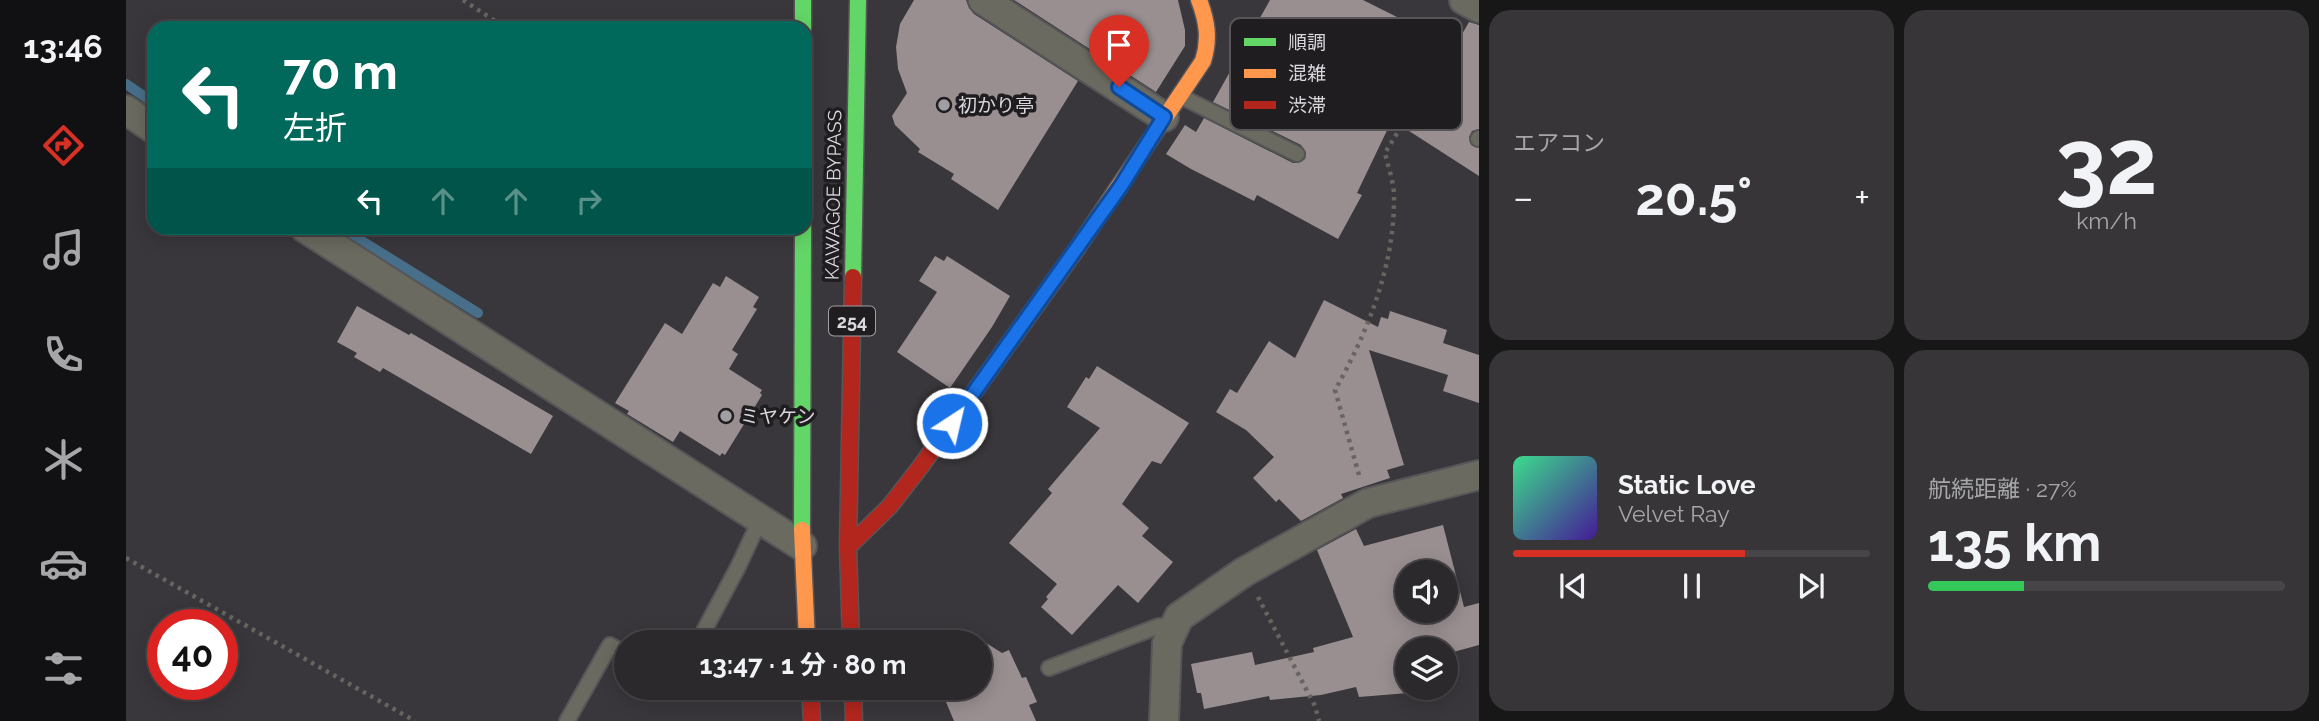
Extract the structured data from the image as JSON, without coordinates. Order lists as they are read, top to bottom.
{
  "streets": {
    "main road": ["KAWAGOE BYPASS", "254"]
  },
  "places": ["初かり亭", "ミヤケン"],
  "legend": ["順調", "混雑", "渋滞"],
  "page": {
    "tabs": "13:46",
    "tile": [
      "エアコン",
      ["32", "km/h"],
      ["航続距離 · 27%", "135 km"]
    ],
    "turn": ["70 m", "左折"],
    "heat": ["−", "20.5°", "+"],
    "song": ["Static Love", "Velvet Ray"],
    "limit": "40",
    "trip": "13:47 · 1 分 · 80 m"
  }
}
